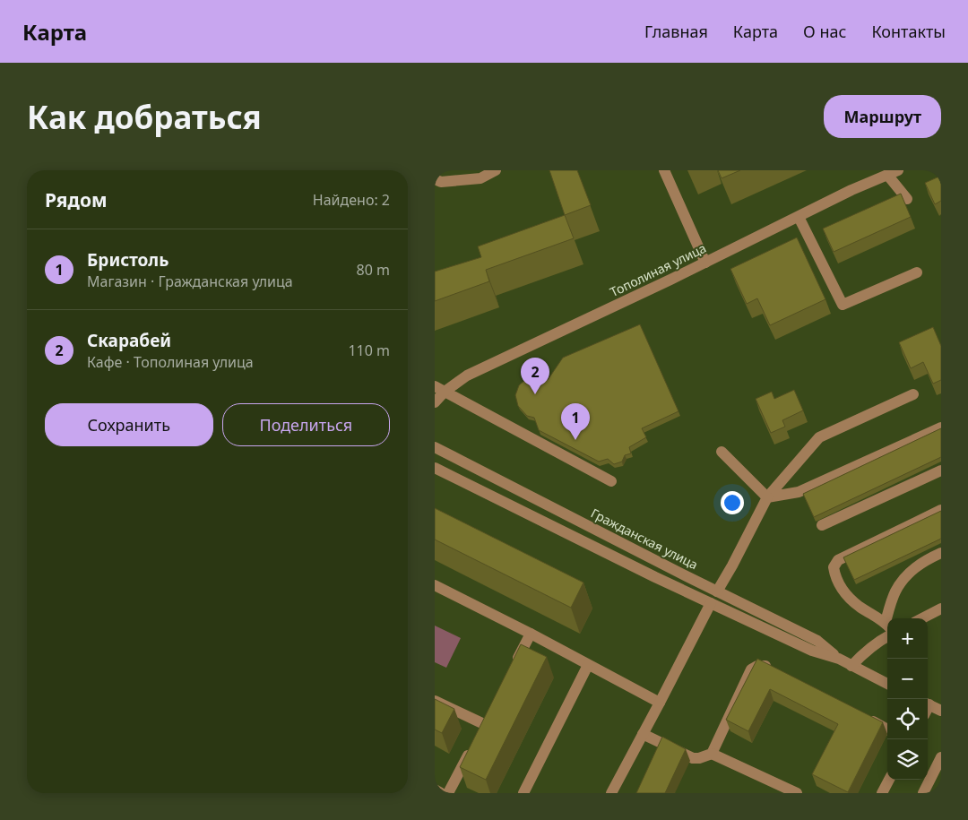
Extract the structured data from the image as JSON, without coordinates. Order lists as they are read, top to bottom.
{
  "streets": {
    "street": ["Тополиная улица", "Гражданская улица"]
  },
  "page": {
    "header": "Карта",
    "nav": [
      "Главная",
      "Карта",
      "О нас",
      "Контакты"
    ],
    "buttons": [
      "Маршрут",
      ["Сохранить", "Поделиться"]
    ],
    "title": "Как добраться",
    "heading": ["Рядом", "Найдено: 2"],
    "list": [
      {
        "mark": "1",
        "name": "Бристоль",
        "note": "Магазин · Гражданская улица",
        "value": "80 m"
      },
      {
        "mark": "2",
        "name": "Скарабей",
        "note": "Кафе · Тополиная улица",
        "value": "110 m"
      }
    ],
    "pins": ["2", "1"],
    "map_buttons": ["+", "−"]
  }
}
